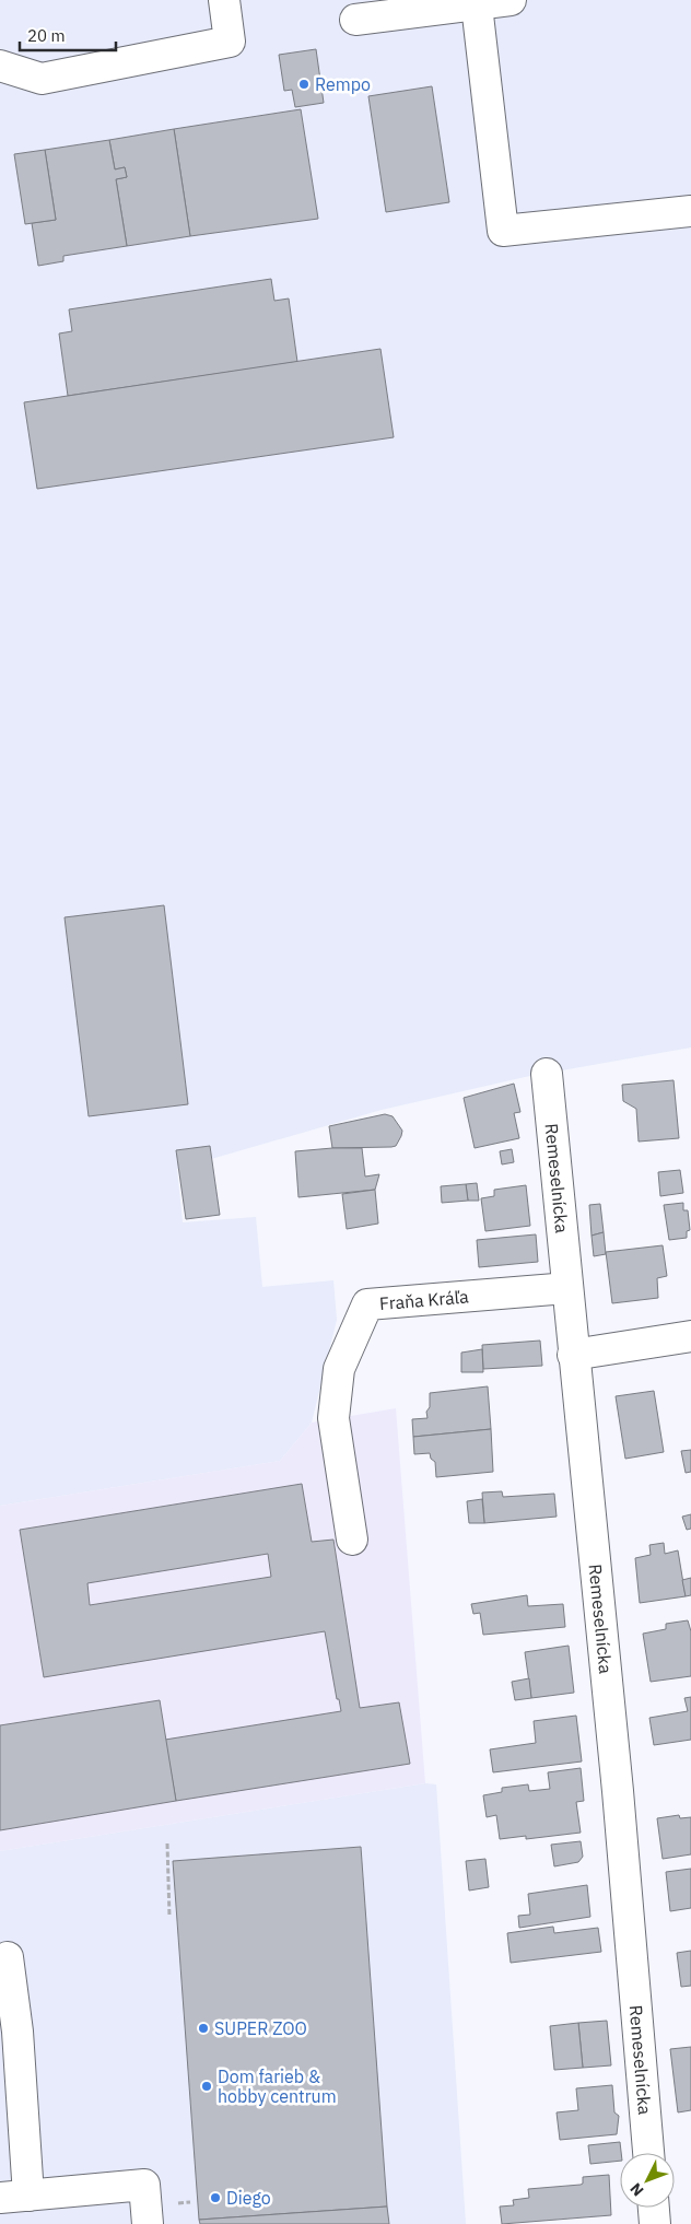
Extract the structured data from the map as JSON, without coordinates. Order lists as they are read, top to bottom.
{
  "streets": {
    "street": ["Remeselnícka", "Fraňa Kráľa"]
  },
  "crossings": [
    ["Remeselnícka", "Fraňa Kráľa"]
  ],
  "places": [
    "Rempo",
    "SUPER ZOO",
    "Dom farieb & hobby centrum",
    "Diego"
  ],
  "scale_bar": "20 m",
  "north": "bottom left"
}
